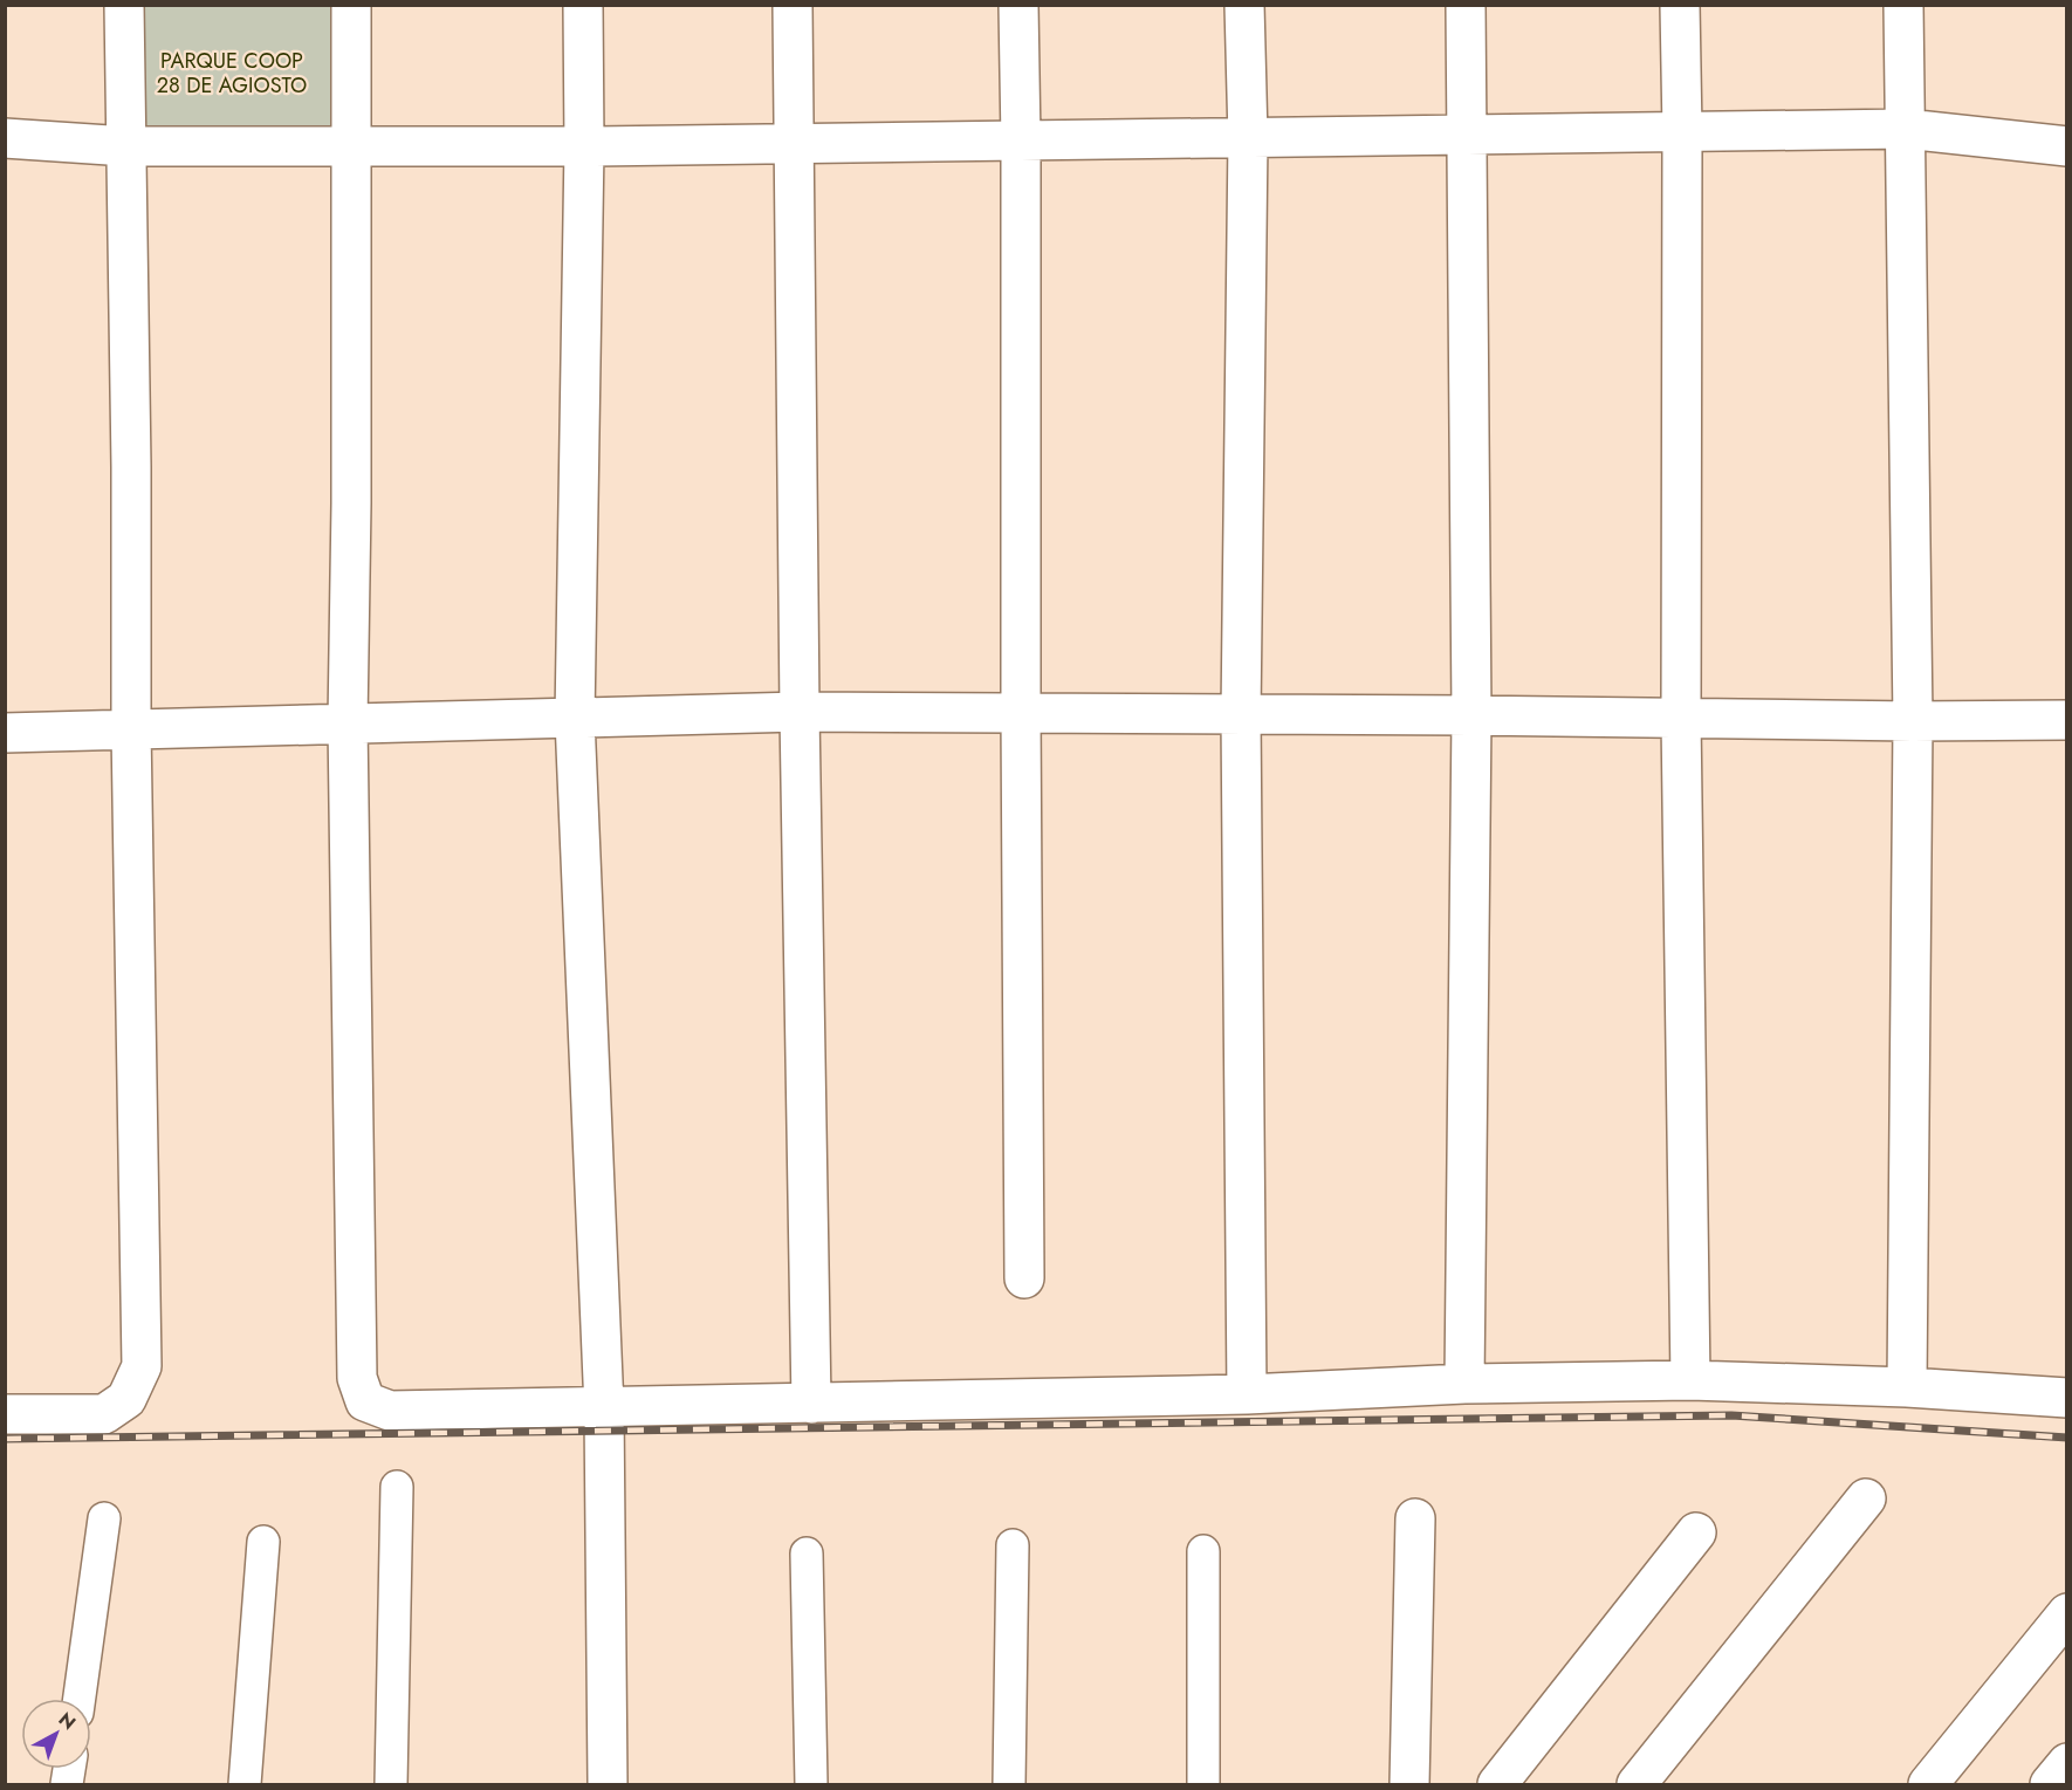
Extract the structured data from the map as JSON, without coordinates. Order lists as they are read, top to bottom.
{
  "parks": ["PARQUE COOP 28 DE AGIOSTO"],
  "north": "top right"
}
